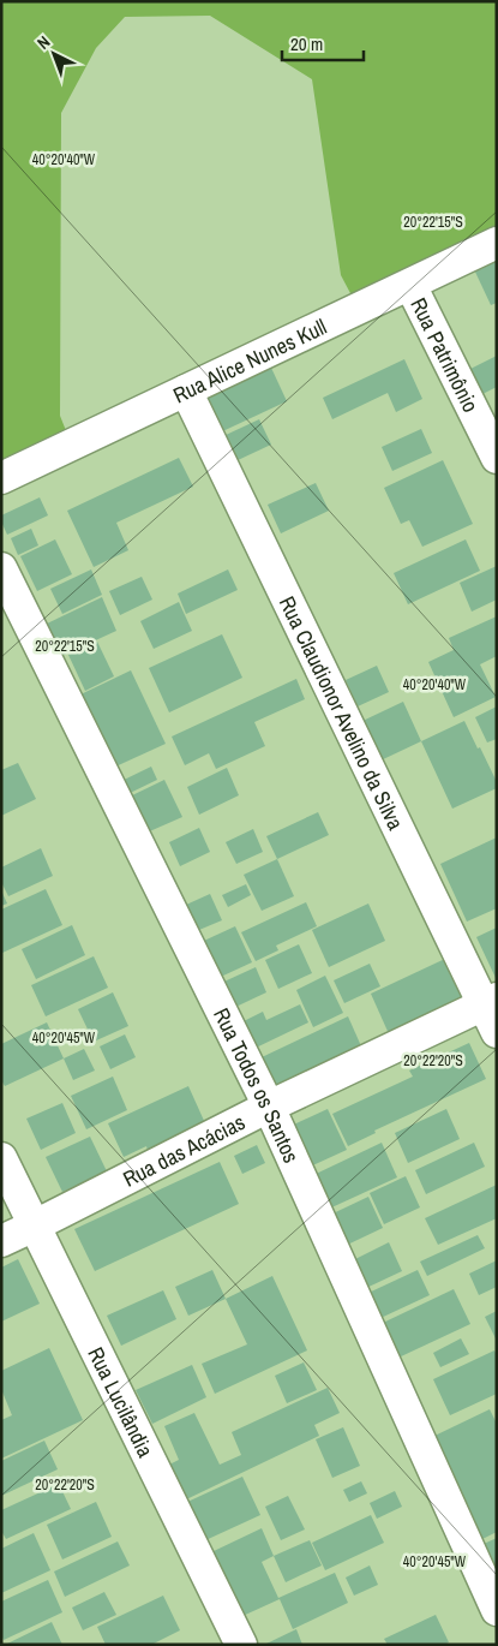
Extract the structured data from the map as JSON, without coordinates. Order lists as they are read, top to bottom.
{
  "streets": {
    "street": [
      "Rua Patrimônio",
      "Rua Alice Nunes Kull",
      "Rua Claudionor Avelino da Silva",
      "Rua Todos os Santos",
      "Rua das Acácias",
      "Rua Lucilândia"
    ]
  },
  "crossings": [
    ["Rua Patrimônio", "Rua Alice Nunes Kull"],
    ["Rua Alice Nunes Kull", "Rua Claudionor Avelino da Silva"],
    ["Rua Claudionor Avelino da Silva", "Rua das Acácias"],
    ["Rua Todos os Santos", "Rua das Acácias"],
    ["Rua das Acácias", "Rua Lucilândia"]
  ],
  "scale_bar": "20 m",
  "north": "top left",
  "coordinates": [
    "40°20'40\"W",
    "20°22'15\"S",
    "40°20'45\"W",
    "20°22'20\"S"
  ]
}
